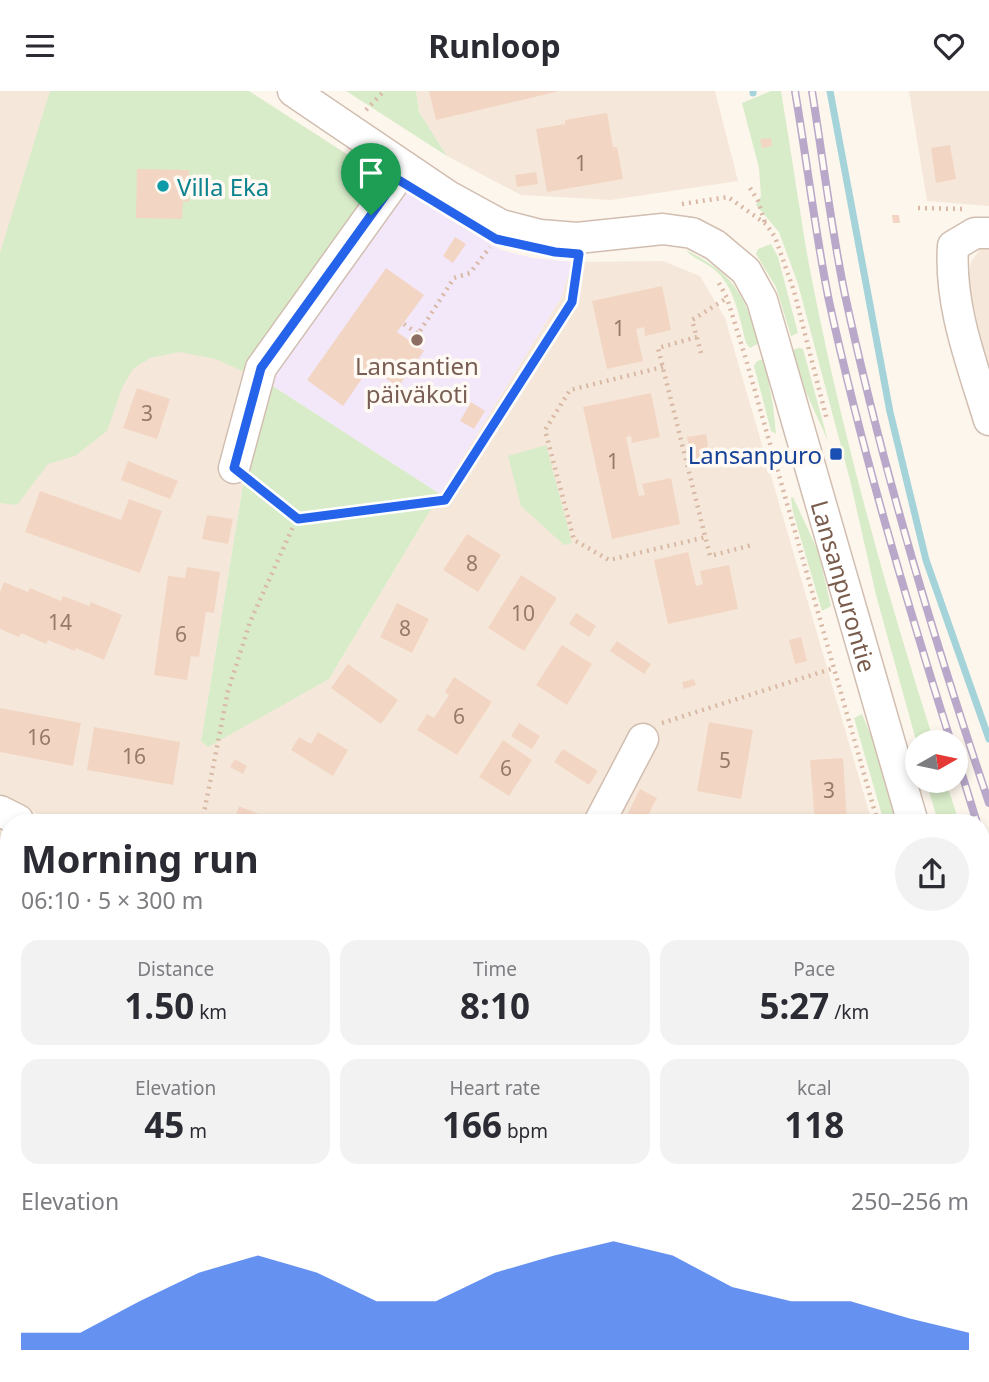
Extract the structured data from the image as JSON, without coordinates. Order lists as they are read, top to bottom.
{
  "streets": {
    "street": ["Lansanpurontie"]
  },
  "places": {
    "other": ["Villa Eka", "Lansantien päiväkoti"],
    "transit": ["Lansanpuro"]
  },
  "house_numbers": [
    "1",
    "1",
    "3",
    "1",
    "8",
    "10",
    "14",
    "8",
    "6",
    "6",
    "16",
    "16",
    "5",
    "6",
    "3"
  ],
  "north": "right",
  "page": {
    "header": "Runloop",
    "heading": ["Morning run", "06:10 · 5 × 300 m"],
    "stats": [
      ["Distance", "1.50 km"],
      ["Time", "8:10"],
      ["Pace", "5:27 /km"],
      ["Elevation", "45 m"],
      ["Heart rate", "166 bpm"],
      ["kcal", "118"]
    ],
    "chart": ["Elevation", "250–256 m"]
  }
}
